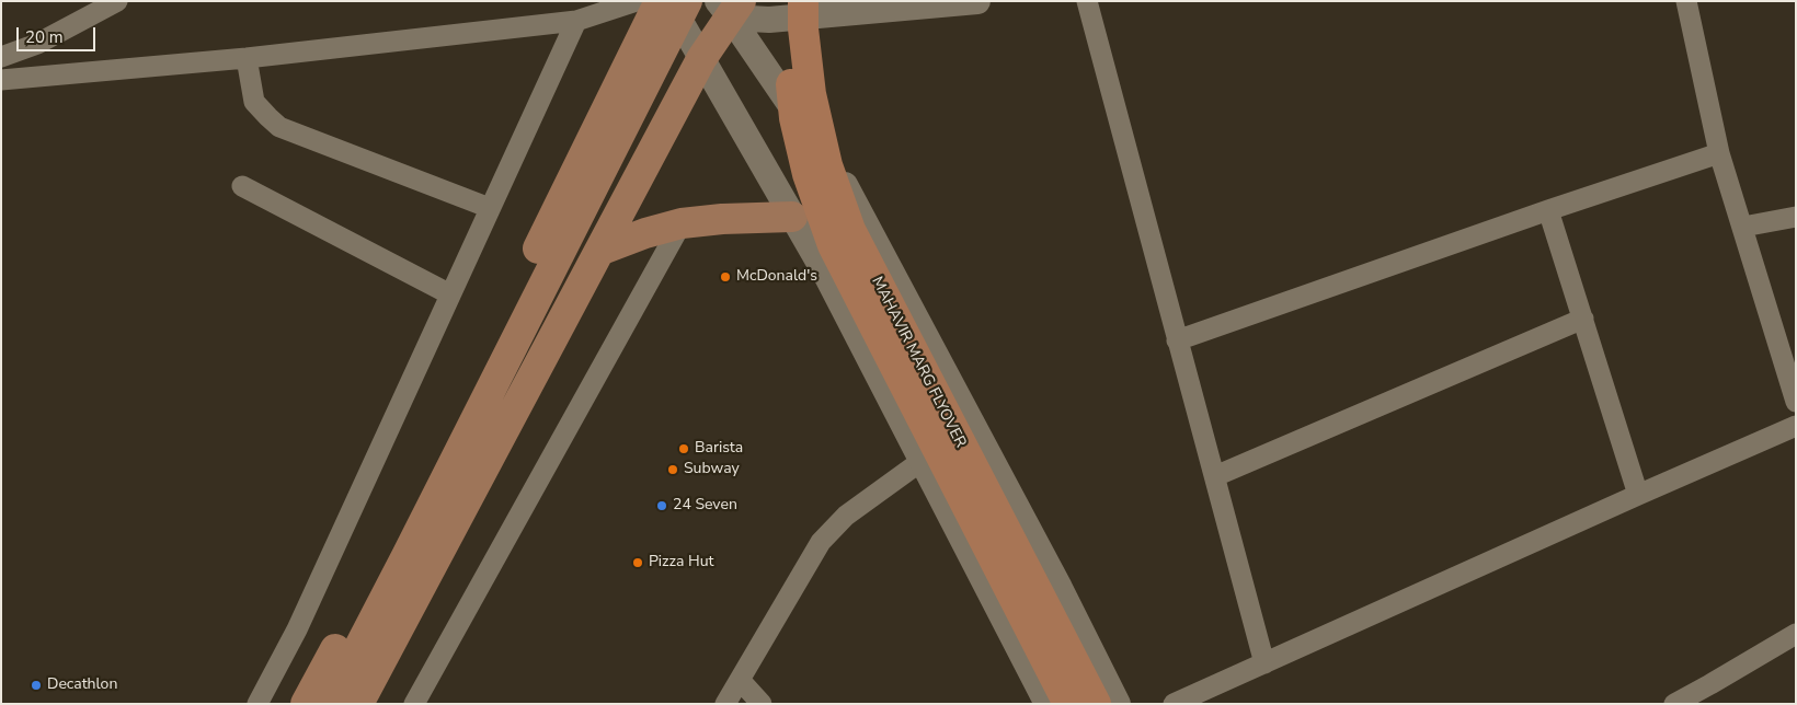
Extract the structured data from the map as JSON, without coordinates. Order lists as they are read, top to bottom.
{
  "streets": {
    "highway": ["MAHAVIR MARG FLYOVER"]
  },
  "places": [
    "McDonald's",
    "Barista",
    "Subway",
    "24 Seven",
    "Pizza Hut",
    "Decathlon"
  ],
  "scale_bar": "20 m"
}
